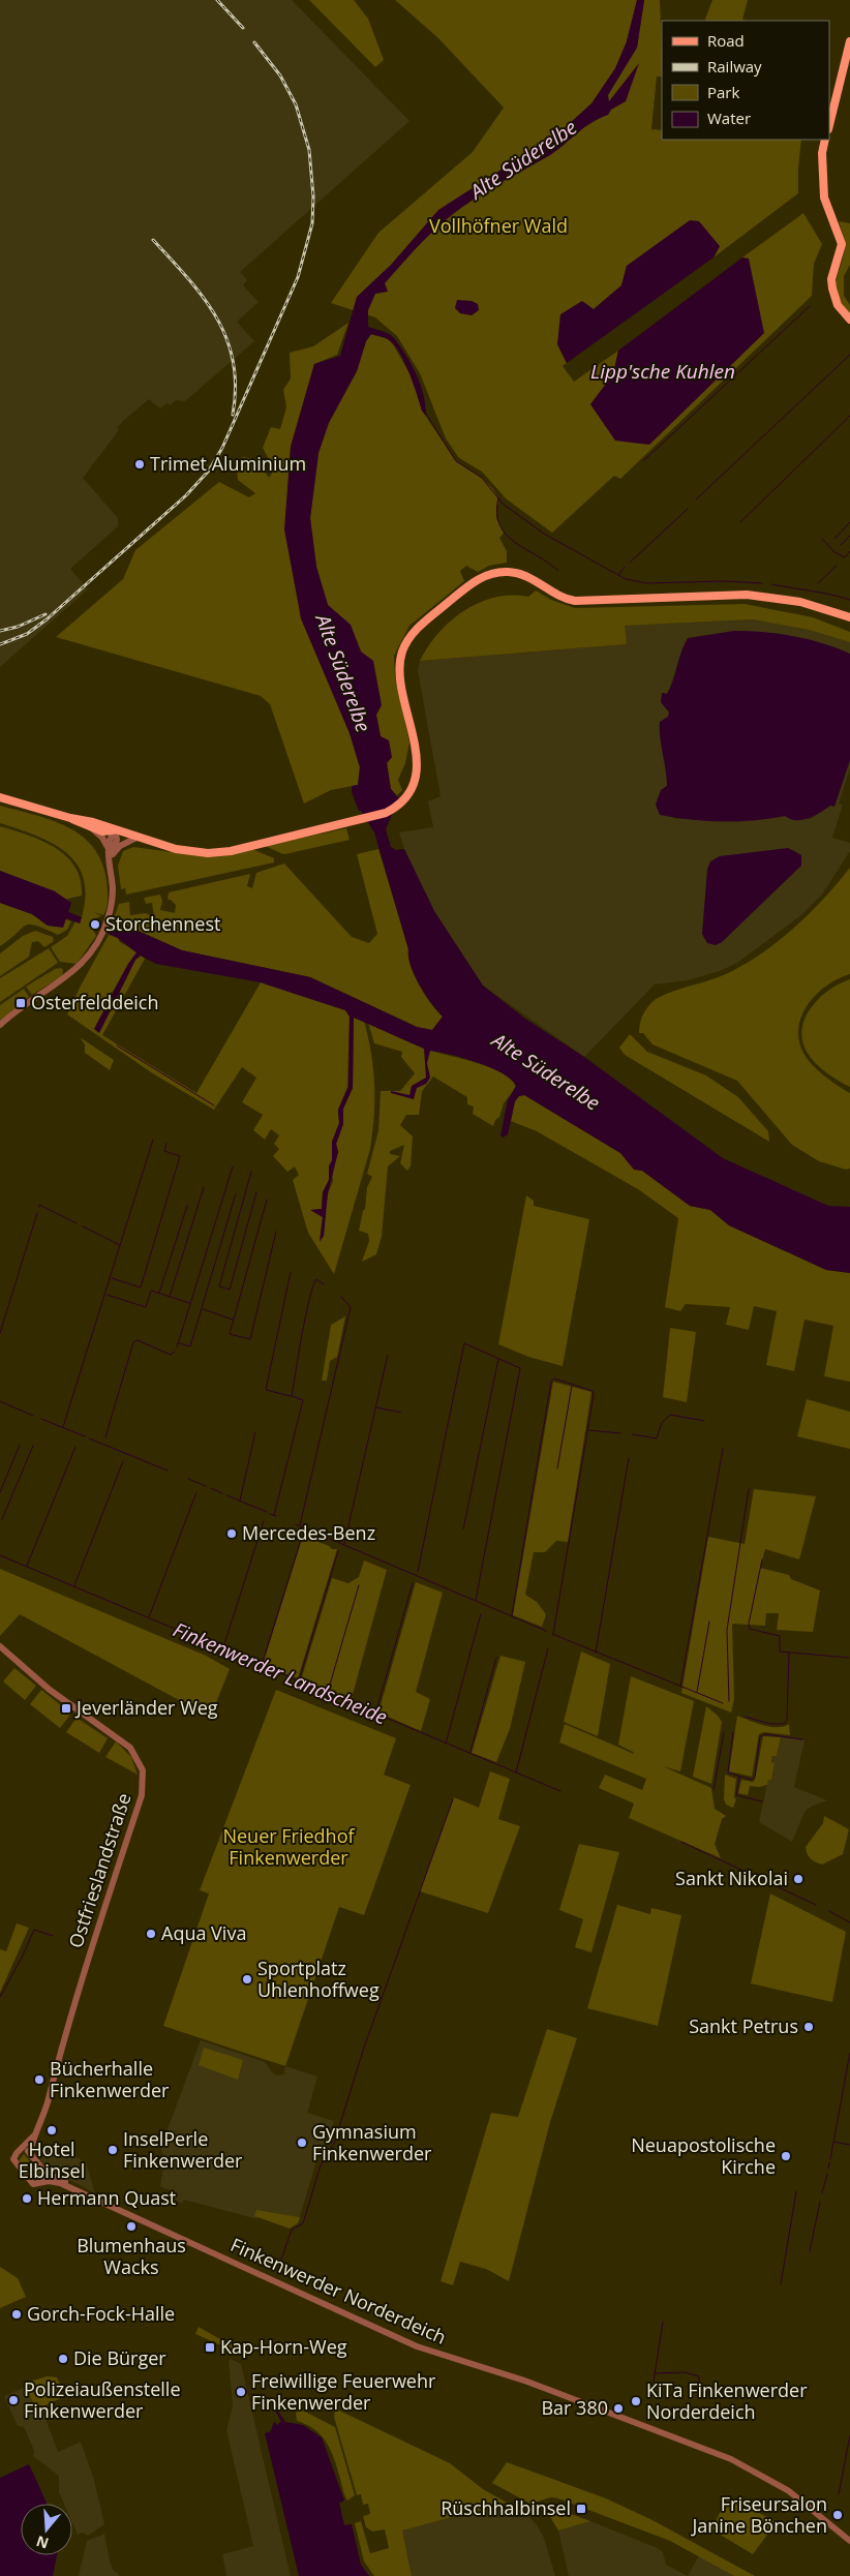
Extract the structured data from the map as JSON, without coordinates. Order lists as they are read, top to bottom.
{
  "streets": {
    "street": ["Ostfrieslandstraße", "Finkenwerder Norderdeich"]
  },
  "water": ["Alte Süderelbe", "Lipp'sche Kuhlen", "Finkenwerder Landscheide"],
  "parks": ["Vollhöfner Wald", "Neuer Friedhof Finkenwerder"],
  "places": {
    "other": [
      "Trimet Aluminium",
      "Storchennest",
      "Mercedes-Benz",
      "Sankt Nikolai",
      "Aqua Viva",
      "Sportplatz Uhlenhoffweg",
      "Sankt Petrus",
      "Bücherhalle Finkenwerder",
      "Hotel Elbinsel",
      "Gymnasium Finkenwerder",
      "InselPerle Finkenwerder",
      "Neuapostolische Kirche",
      "Hermann Quast",
      "Blumenhaus Wacks",
      "Gorch-Fock-Halle",
      "Die Bürger",
      "Freiwillige Feuerwehr Finkenwerder",
      "Polizeiaußenstelle Finkenwerder",
      "KiTa Finkenwerder Norderdeich",
      "Bar 380",
      "Friseursalon Janine Bönchen"
    ],
    "transit": [
      "Osterfelddeich",
      "Jeverländer Weg",
      "Kap-Horn-Weg",
      "Rüschhalbinsel"
    ]
  },
  "legend": [
    "Road",
    "Railway",
    "Park",
    "Water"
  ],
  "north": "bottom"
}
